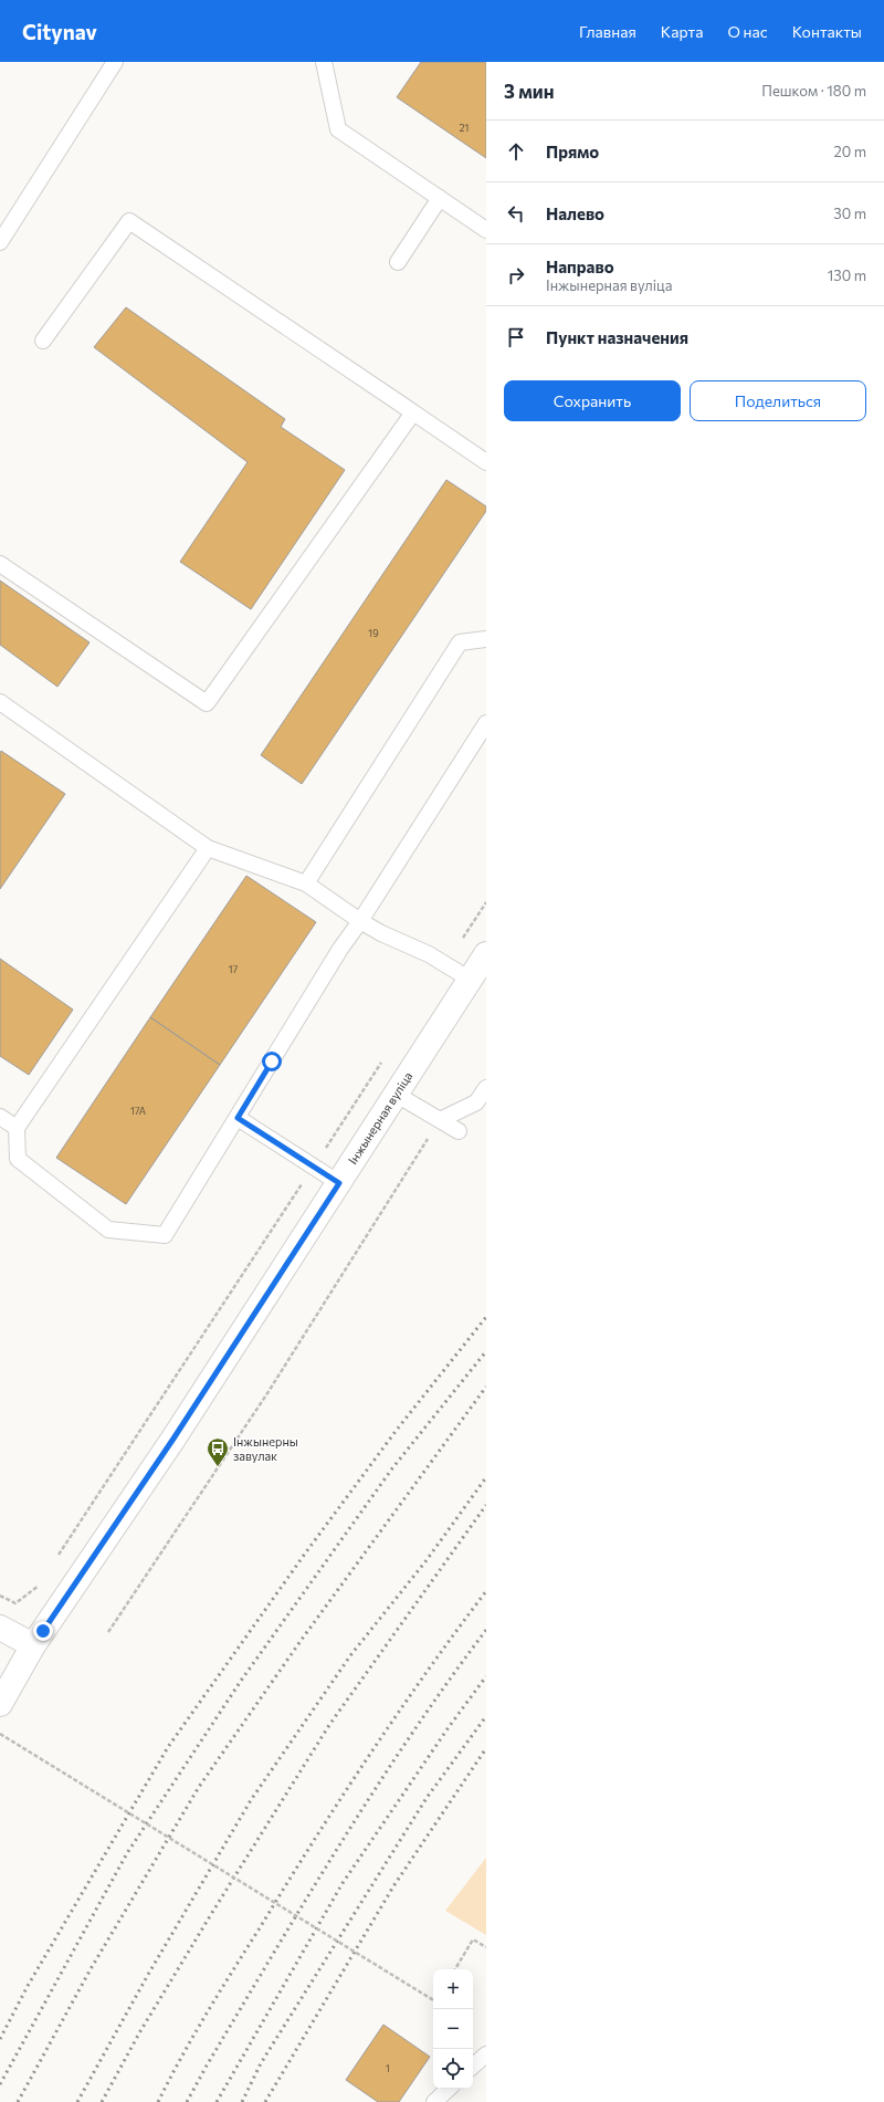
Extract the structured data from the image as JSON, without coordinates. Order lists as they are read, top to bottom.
{
  "streets": {
    "street": ["Інжынерная вуліца"]
  },
  "places": {
    "bus stop": ["Інжынерны завулак"]
  },
  "house_numbers": [
    "21",
    "19",
    "17",
    "17А",
    "1"
  ],
  "page": {
    "header": "Citynav",
    "nav": [
      "Главная",
      "Карта",
      "О нас",
      "Контакты"
    ],
    "heading": ["3 мин", "Пешком · 180 m"],
    "list": [
      ["Прямо", "20 m"],
      ["Налево", "30 m"],
      ["Направо", "Інжынерная вуліца", "130 m"],
      "Пункт назначения"
    ],
    "buttons": ["Сохранить", "Поделиться"],
    "map_buttons": ["+", "−"]
  }
}
